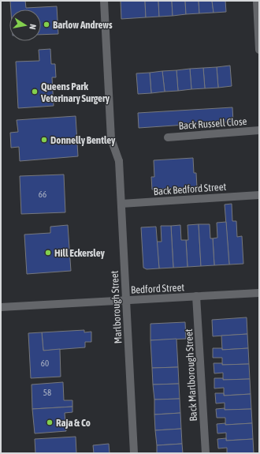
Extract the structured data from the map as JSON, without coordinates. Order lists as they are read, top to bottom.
{
  "streets": {
    "street": [
      "Back Russell Close",
      "Back Bedford Street",
      "Bedford Street",
      "Marlborough Street",
      "Back Marlborough Street"
    ]
  },
  "crossings": [
    ["Back Bedford Street", "Marlborough Street"],
    ["Bedford Street", "Marlborough Street"],
    ["Bedford Street", "Back Marlborough Street"]
  ],
  "places": [
    "Barlow Andrews",
    "Queens Park Veterinary Surgery",
    "Donnelly Bentley",
    "Hill Eckersley",
    "Raja & Co"
  ],
  "house_numbers": ["66", "60", "58"],
  "north": "right"
}
